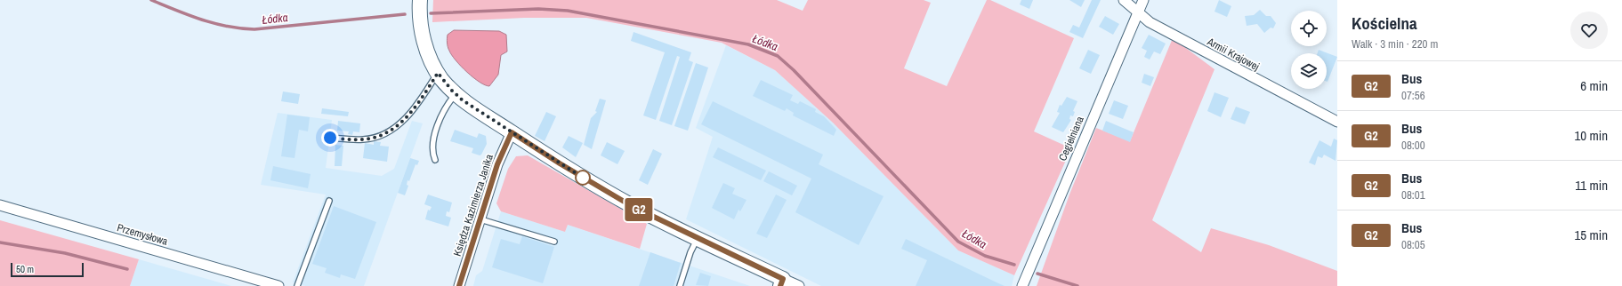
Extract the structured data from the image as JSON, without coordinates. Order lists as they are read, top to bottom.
{
  "streets": {
    "street": [
      "Armii Krajowej",
      "Cegielniana",
      "Księdza Kazimierza Janika",
      "Przemysłowa"
    ]
  },
  "crossings": [
    ["Armii Krajowej", "Cegielniana"]
  ],
  "water": ["Łódka"],
  "lines": ["bus line G2"],
  "scale_bar": "50 m",
  "page": {
    "on_map": "G2",
    "heading": ["Kościelna", "Walk · 3 min · 220 m"],
    "list": [
      {
        "mark": "G2",
        "name": "Bus",
        "note": "07:56",
        "value": "6 min"
      },
      {
        "mark": "G2",
        "name": "Bus",
        "note": "08:00",
        "value": "10 min"
      },
      {
        "mark": "G2",
        "name": "Bus",
        "note": "08:01",
        "value": "11 min"
      },
      {
        "mark": "G2",
        "name": "Bus",
        "note": "08:05",
        "value": "15 min"
      }
    ],
    "scale": "50 m"
  }
}
